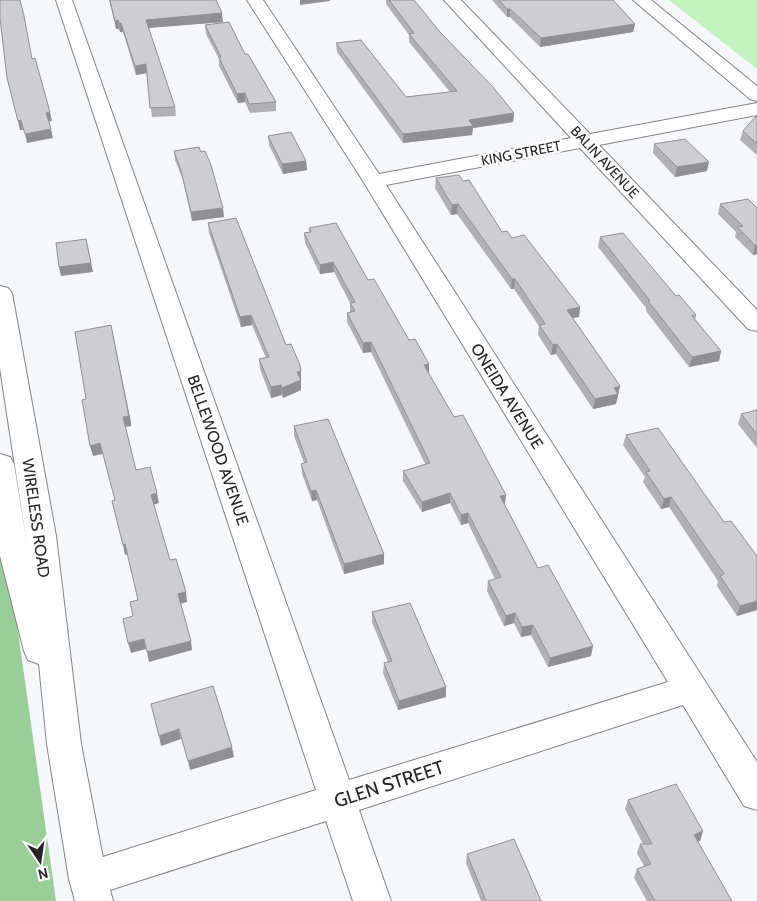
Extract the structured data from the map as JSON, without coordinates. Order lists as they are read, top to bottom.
{
  "streets": {
    "street": [
      "KING STREET",
      "BALIN AVENUE",
      "ONEIDA AVENUE",
      "BELLEWOOD AVENUE",
      "WIRELESS ROAD",
      "GLEN STREET"
    ]
  },
  "crossings": [
    ["KING STREET", "BALIN AVENUE"],
    ["KING STREET", "ONEIDA AVENUE"],
    ["ONEIDA AVENUE", "GLEN STREET"],
    ["BELLEWOOD AVENUE", "GLEN STREET"],
    ["WIRELESS ROAD", "GLEN STREET"]
  ],
  "north": "bottom"
}
